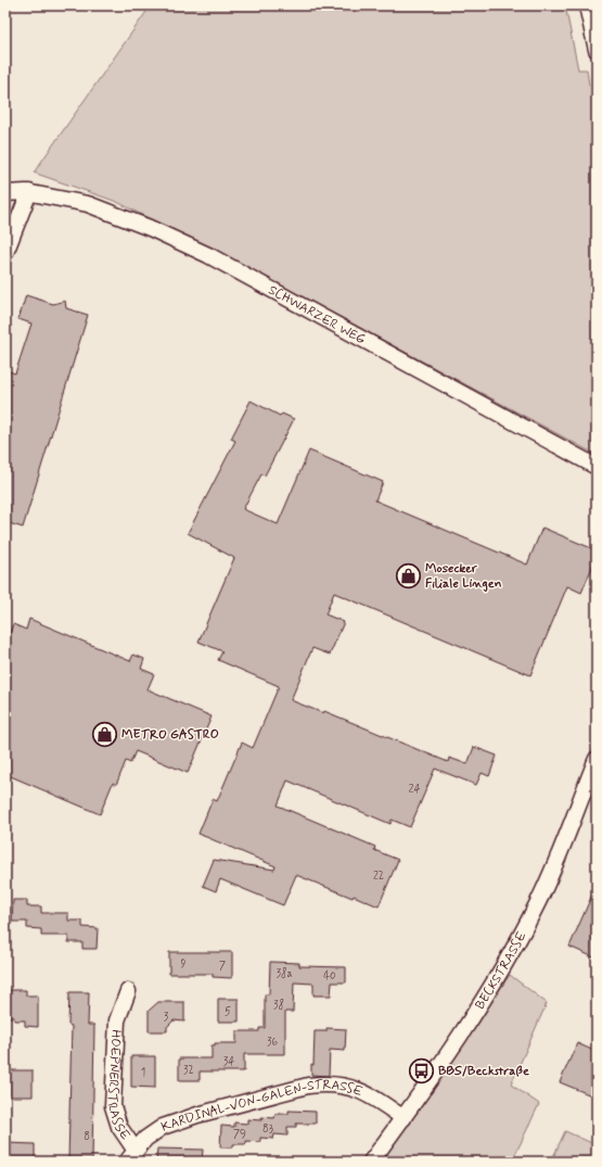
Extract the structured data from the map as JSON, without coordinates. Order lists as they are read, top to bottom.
{
  "streets": {
    "street": [
      "SCHWARZER WEG",
      "BECKSTRASSE",
      "HOEPNERSTRASSE",
      "KARDINAL-VON-GALEN-STRASSE"
    ]
  },
  "crossings": [
    ["BECKSTRASSE", "KARDINAL-VON-GALEN-STRASSE"],
    ["HOEPNERSTRASSE", "KARDINAL-VON-GALEN-STRASSE"]
  ],
  "places": {
    "shop": ["Mosecker Filiale Lingen", "METRO GASTRO"],
    "bus stop": ["BBS/Beckstraße"]
  },
  "house_numbers": [
    "24",
    "22",
    "9",
    "7",
    "38a",
    "40",
    "38",
    "5",
    "3",
    "36",
    "34",
    "32",
    "1",
    "83",
    "79",
    "8"
  ]
}
